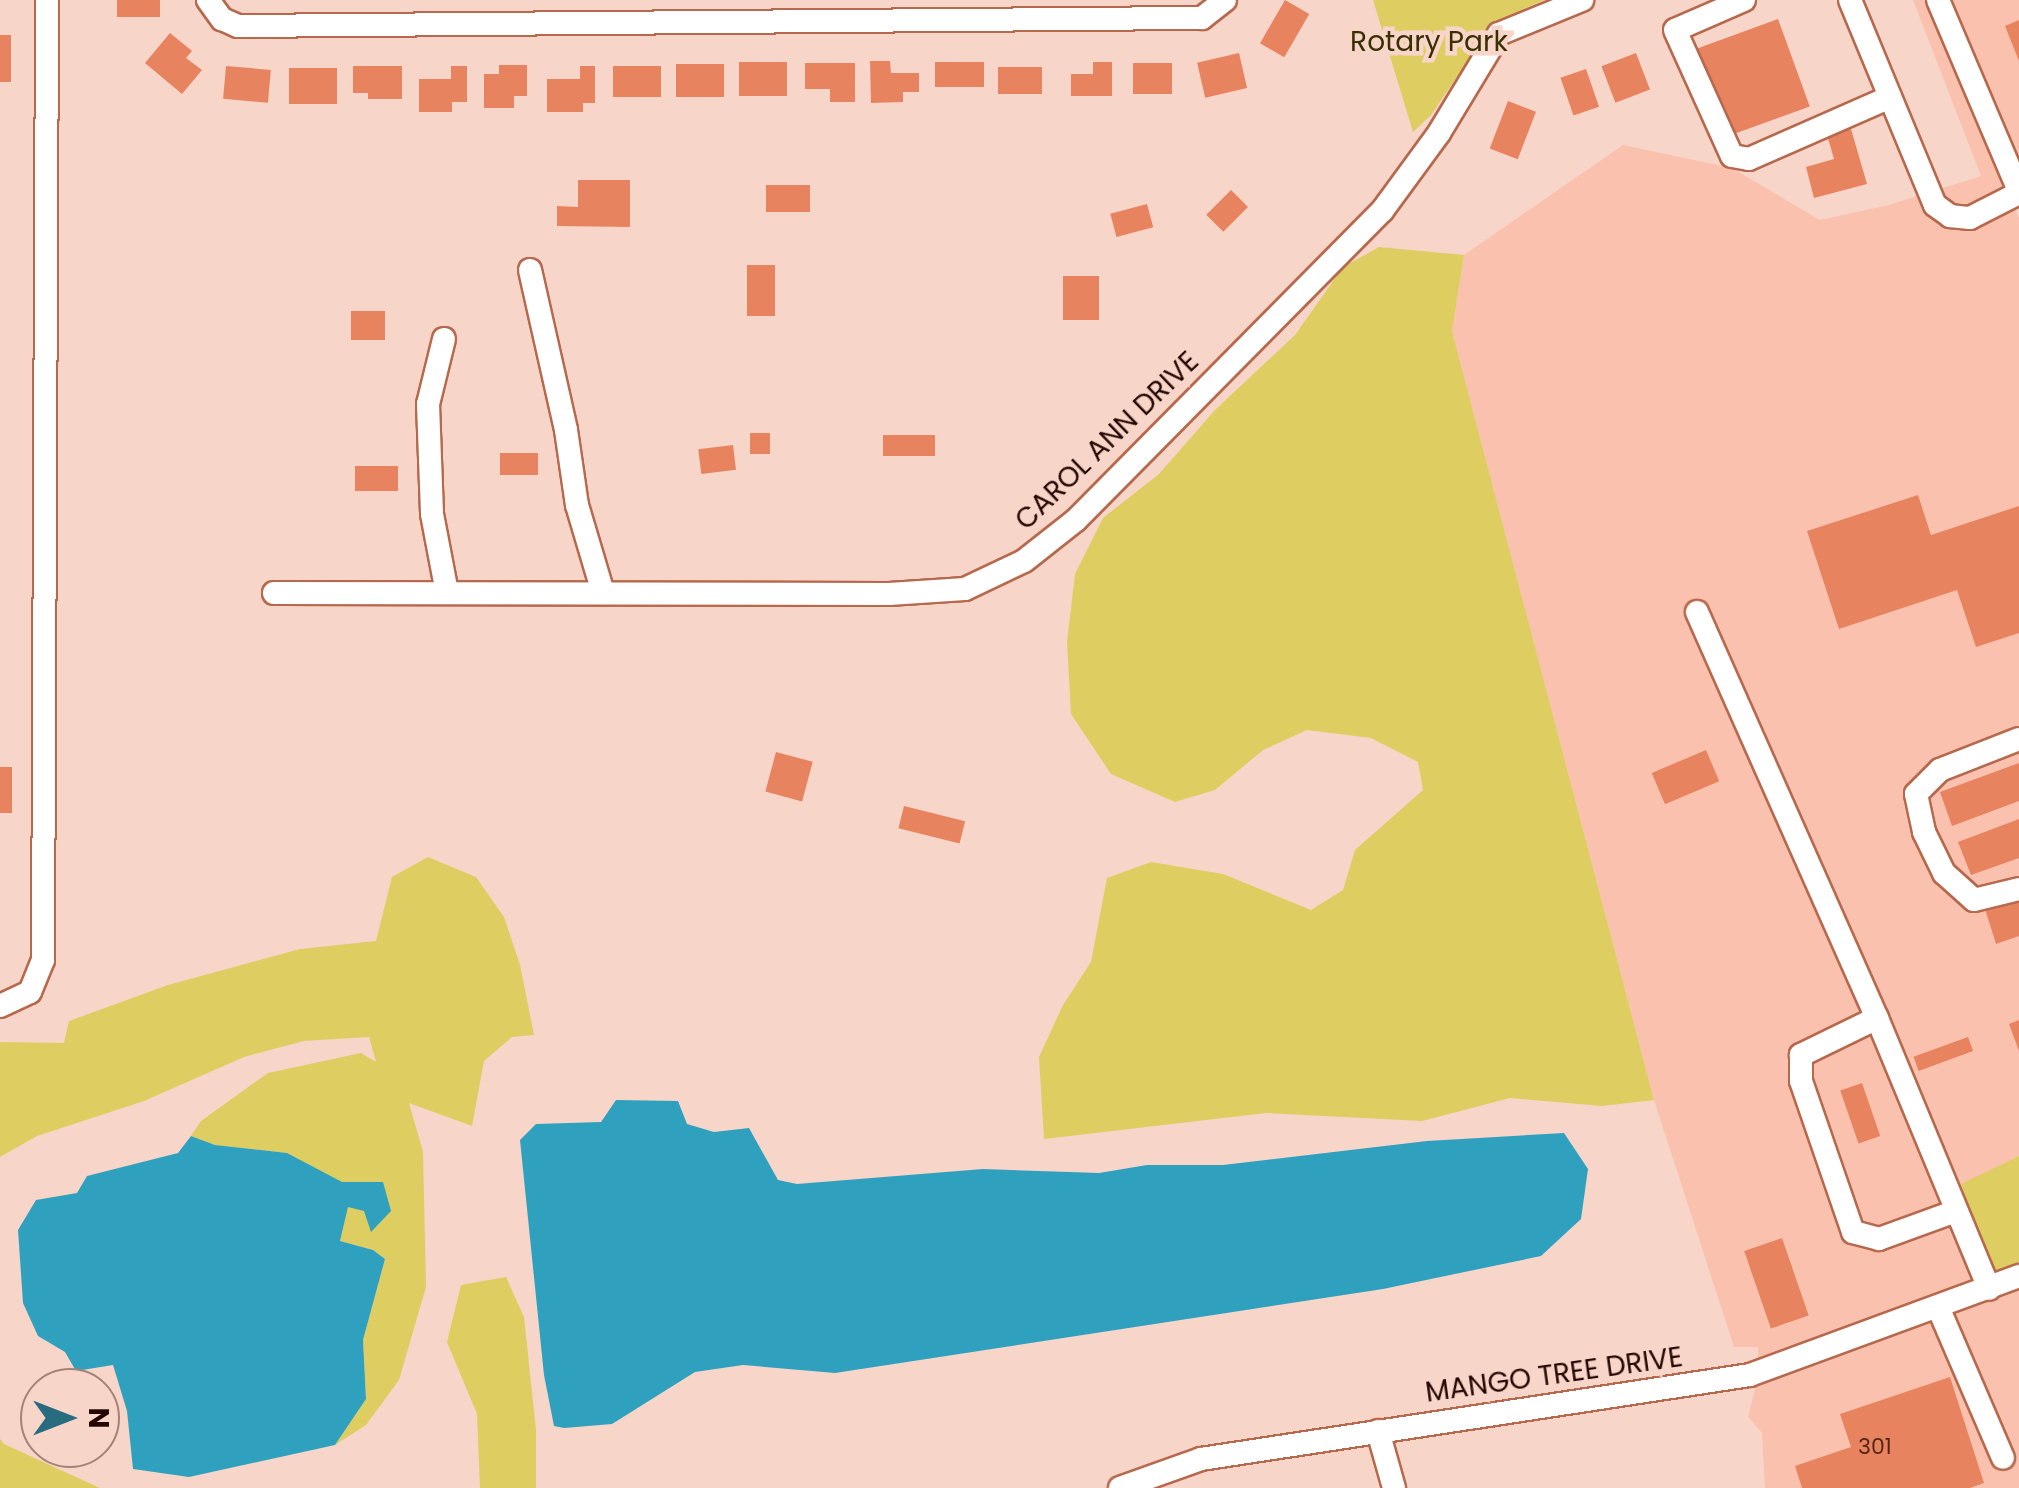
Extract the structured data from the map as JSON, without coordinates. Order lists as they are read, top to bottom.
{
  "streets": {
    "street": ["CAROL ANN DRIVE", "MANGO TREE DRIVE"]
  },
  "parks": ["Rotary Park"],
  "house_numbers": ["301"],
  "north": "right"
}
